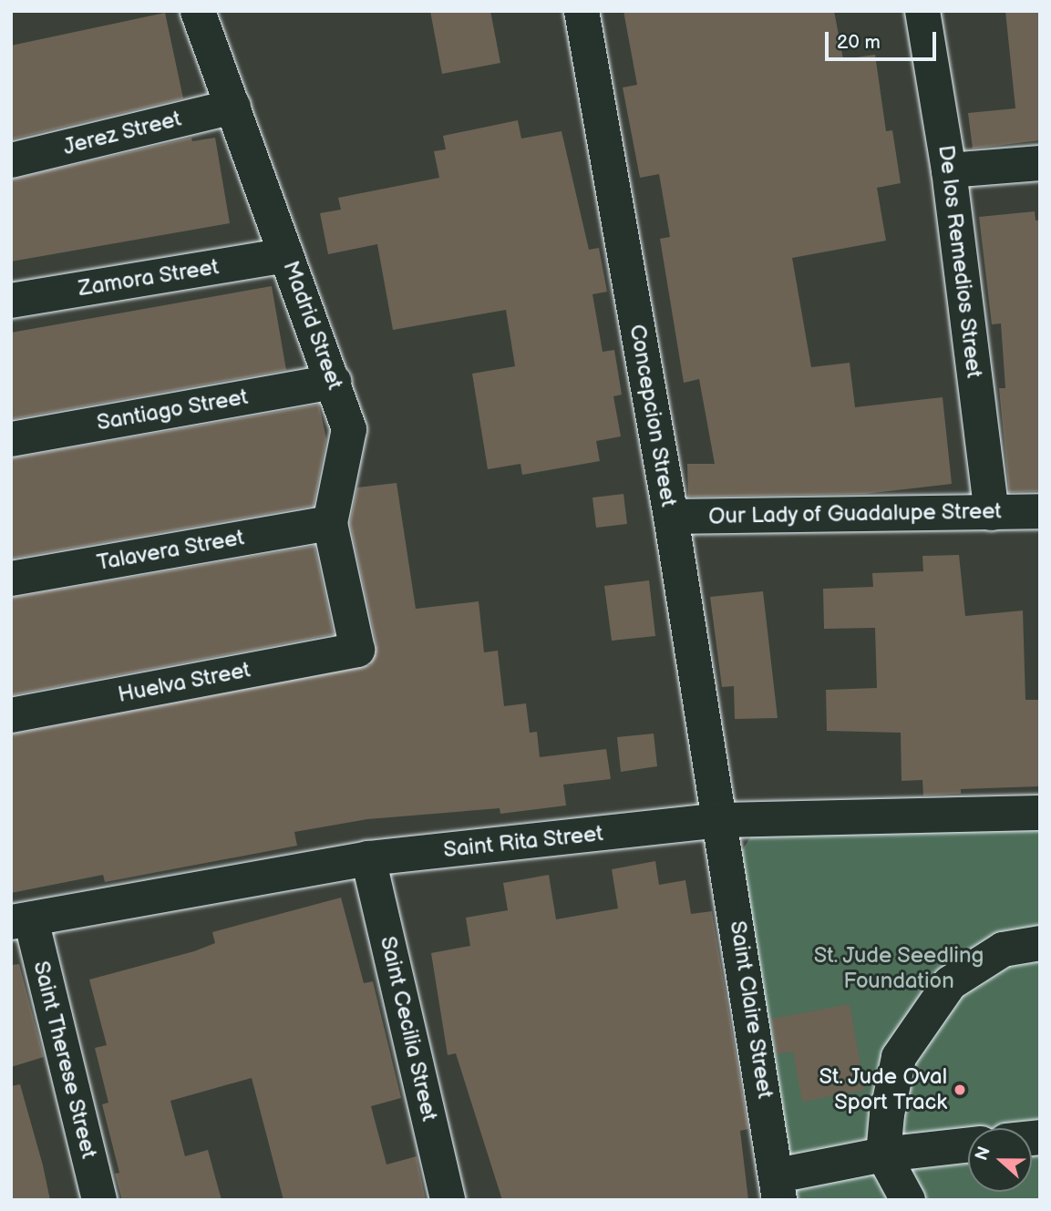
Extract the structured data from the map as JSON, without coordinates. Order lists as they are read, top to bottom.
{
  "streets": {
    "street": [
      "Jerez Street",
      "De los Remedios Street",
      "Zamora Street",
      "Madrid Street",
      "Santiago Street",
      "Concepcion Street",
      "Our Lady of Guadalupe Street",
      "Talavera Street",
      "Huelva Street",
      "Saint Rita Street",
      "Saint Claire Street",
      "Saint Cecilia Street",
      "Saint Therese Street"
    ]
  },
  "crossings": [
    ["Jerez Street", "Madrid Street"],
    ["De los Remedios Street", "Our Lady of Guadalupe Street"],
    ["Zamora Street", "Madrid Street"],
    ["Madrid Street", "Santiago Street"],
    ["Madrid Street", "Talavera Street"],
    ["Madrid Street", "Huelva Street"],
    ["Concepcion Street", "Our Lady of Guadalupe Street"],
    ["Concepcion Street", "Saint Rita Street"],
    ["Concepcion Street", "Saint Claire Street"],
    ["Saint Rita Street", "Saint Claire Street"],
    ["Saint Rita Street", "Saint Cecilia Street"],
    ["Saint Rita Street", "Saint Therese Street"]
  ],
  "parks": ["St. Jude Seedling Foundation"],
  "places": ["St. Jude Oval Sport Track"],
  "scale_bar": "20 m",
  "north": "left"
}
